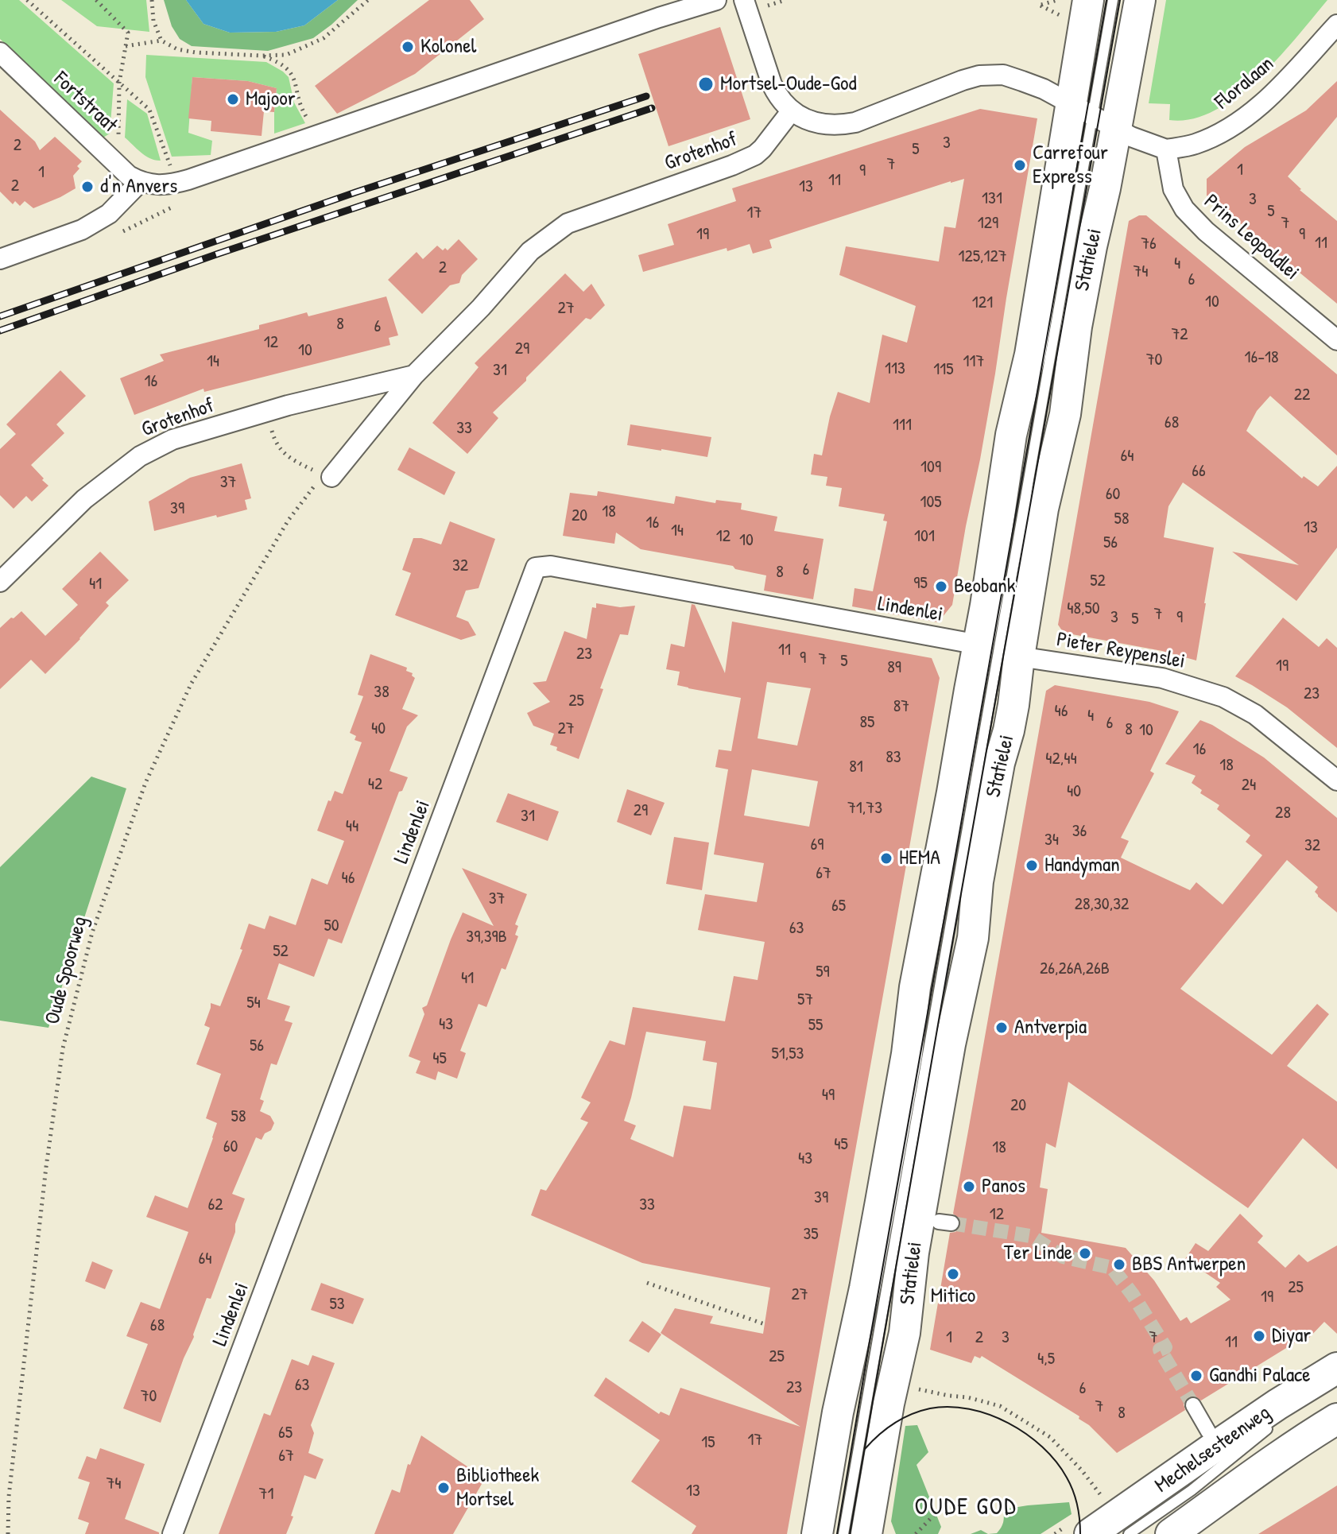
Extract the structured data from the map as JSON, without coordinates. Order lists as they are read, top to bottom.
{
  "streets": {
    "main road": ["Statielei", "Mechelsesteenweg"],
    "street": [
      "Floralaan",
      "Fortstraat",
      "Grotenhof",
      "Prins Leopoldlei",
      "Lindenlei",
      "Pieter Reypenslei"
    ],
    "path": ["Oude Spoorweg"]
  },
  "crossings": [
    ["Floralaan", "Prins Leopoldlei"],
    ["Grotenhof", "Oude Spoorweg"],
    ["Statielei", "Lindenlei"],
    ["Statielei", "Pieter Reypenslei"]
  ],
  "districts": ["OUDE GOD"],
  "places": [
    "Kolonel",
    "Mortsel-Oude-God",
    "Majoor",
    "Carrefour Express",
    "d'n Anvers",
    "Beobank",
    "HEMA",
    "Handyman",
    "Antverpia",
    "Panos",
    "Ter Linde",
    "BBS Antwerpen",
    "Mitico",
    "Diyar",
    "Gandhi Palace",
    "Bibliotheek Mortsel"
  ],
  "house_numbers": [
    "3",
    "2",
    "5",
    "7",
    "1",
    "9",
    "1",
    "11",
    "2",
    "13",
    "131",
    "3",
    "5",
    "17",
    "129",
    "7",
    "19",
    "9",
    "11",
    "76",
    "125,127",
    "4",
    "2",
    "74",
    "6",
    "10",
    "121",
    "27",
    "8",
    "6",
    "72",
    "12",
    "29",
    "10",
    "16-18",
    "70",
    "14",
    "117",
    "113",
    "115",
    "31",
    "16",
    "22",
    "68",
    "111",
    "33",
    "64",
    "109",
    "66",
    "37",
    "60",
    "105",
    "39",
    "18",
    "20",
    "58",
    "16",
    "13",
    "14",
    "12",
    "101",
    "10",
    "56",
    "32",
    "6",
    "8",
    "52",
    "95",
    "41",
    "48,50",
    "7",
    "3",
    "9",
    "5",
    "11",
    "23",
    "9",
    "7",
    "5",
    "19",
    "89",
    "38",
    "23",
    "25",
    "87",
    "46",
    "4",
    "85",
    "6",
    "40",
    "27",
    "8",
    "10",
    "16",
    "83",
    "42,44",
    "18",
    "81",
    "42",
    "24",
    "40",
    "71,73",
    "29",
    "28",
    "31",
    "44",
    "36",
    "34",
    "69",
    "32",
    "67",
    "46",
    "37",
    "28,30,32",
    "65",
    "50",
    "63",
    "39,39B",
    "52",
    "26,26A,26B",
    "59",
    "41",
    "57",
    "54",
    "43",
    "55",
    "56",
    "51,53",
    "45",
    "49",
    "20",
    "58",
    "45",
    "60",
    "18",
    "43",
    "39",
    "62",
    "33",
    "12",
    "35",
    "64",
    "25",
    "27",
    "19",
    "53",
    "68",
    "1",
    "2",
    "3",
    "7",
    "11",
    "25",
    "4,5",
    "63",
    "23",
    "6",
    "70",
    "7",
    "8",
    "65",
    "17",
    "15",
    "67",
    "74",
    "13",
    "71"
  ]
}
